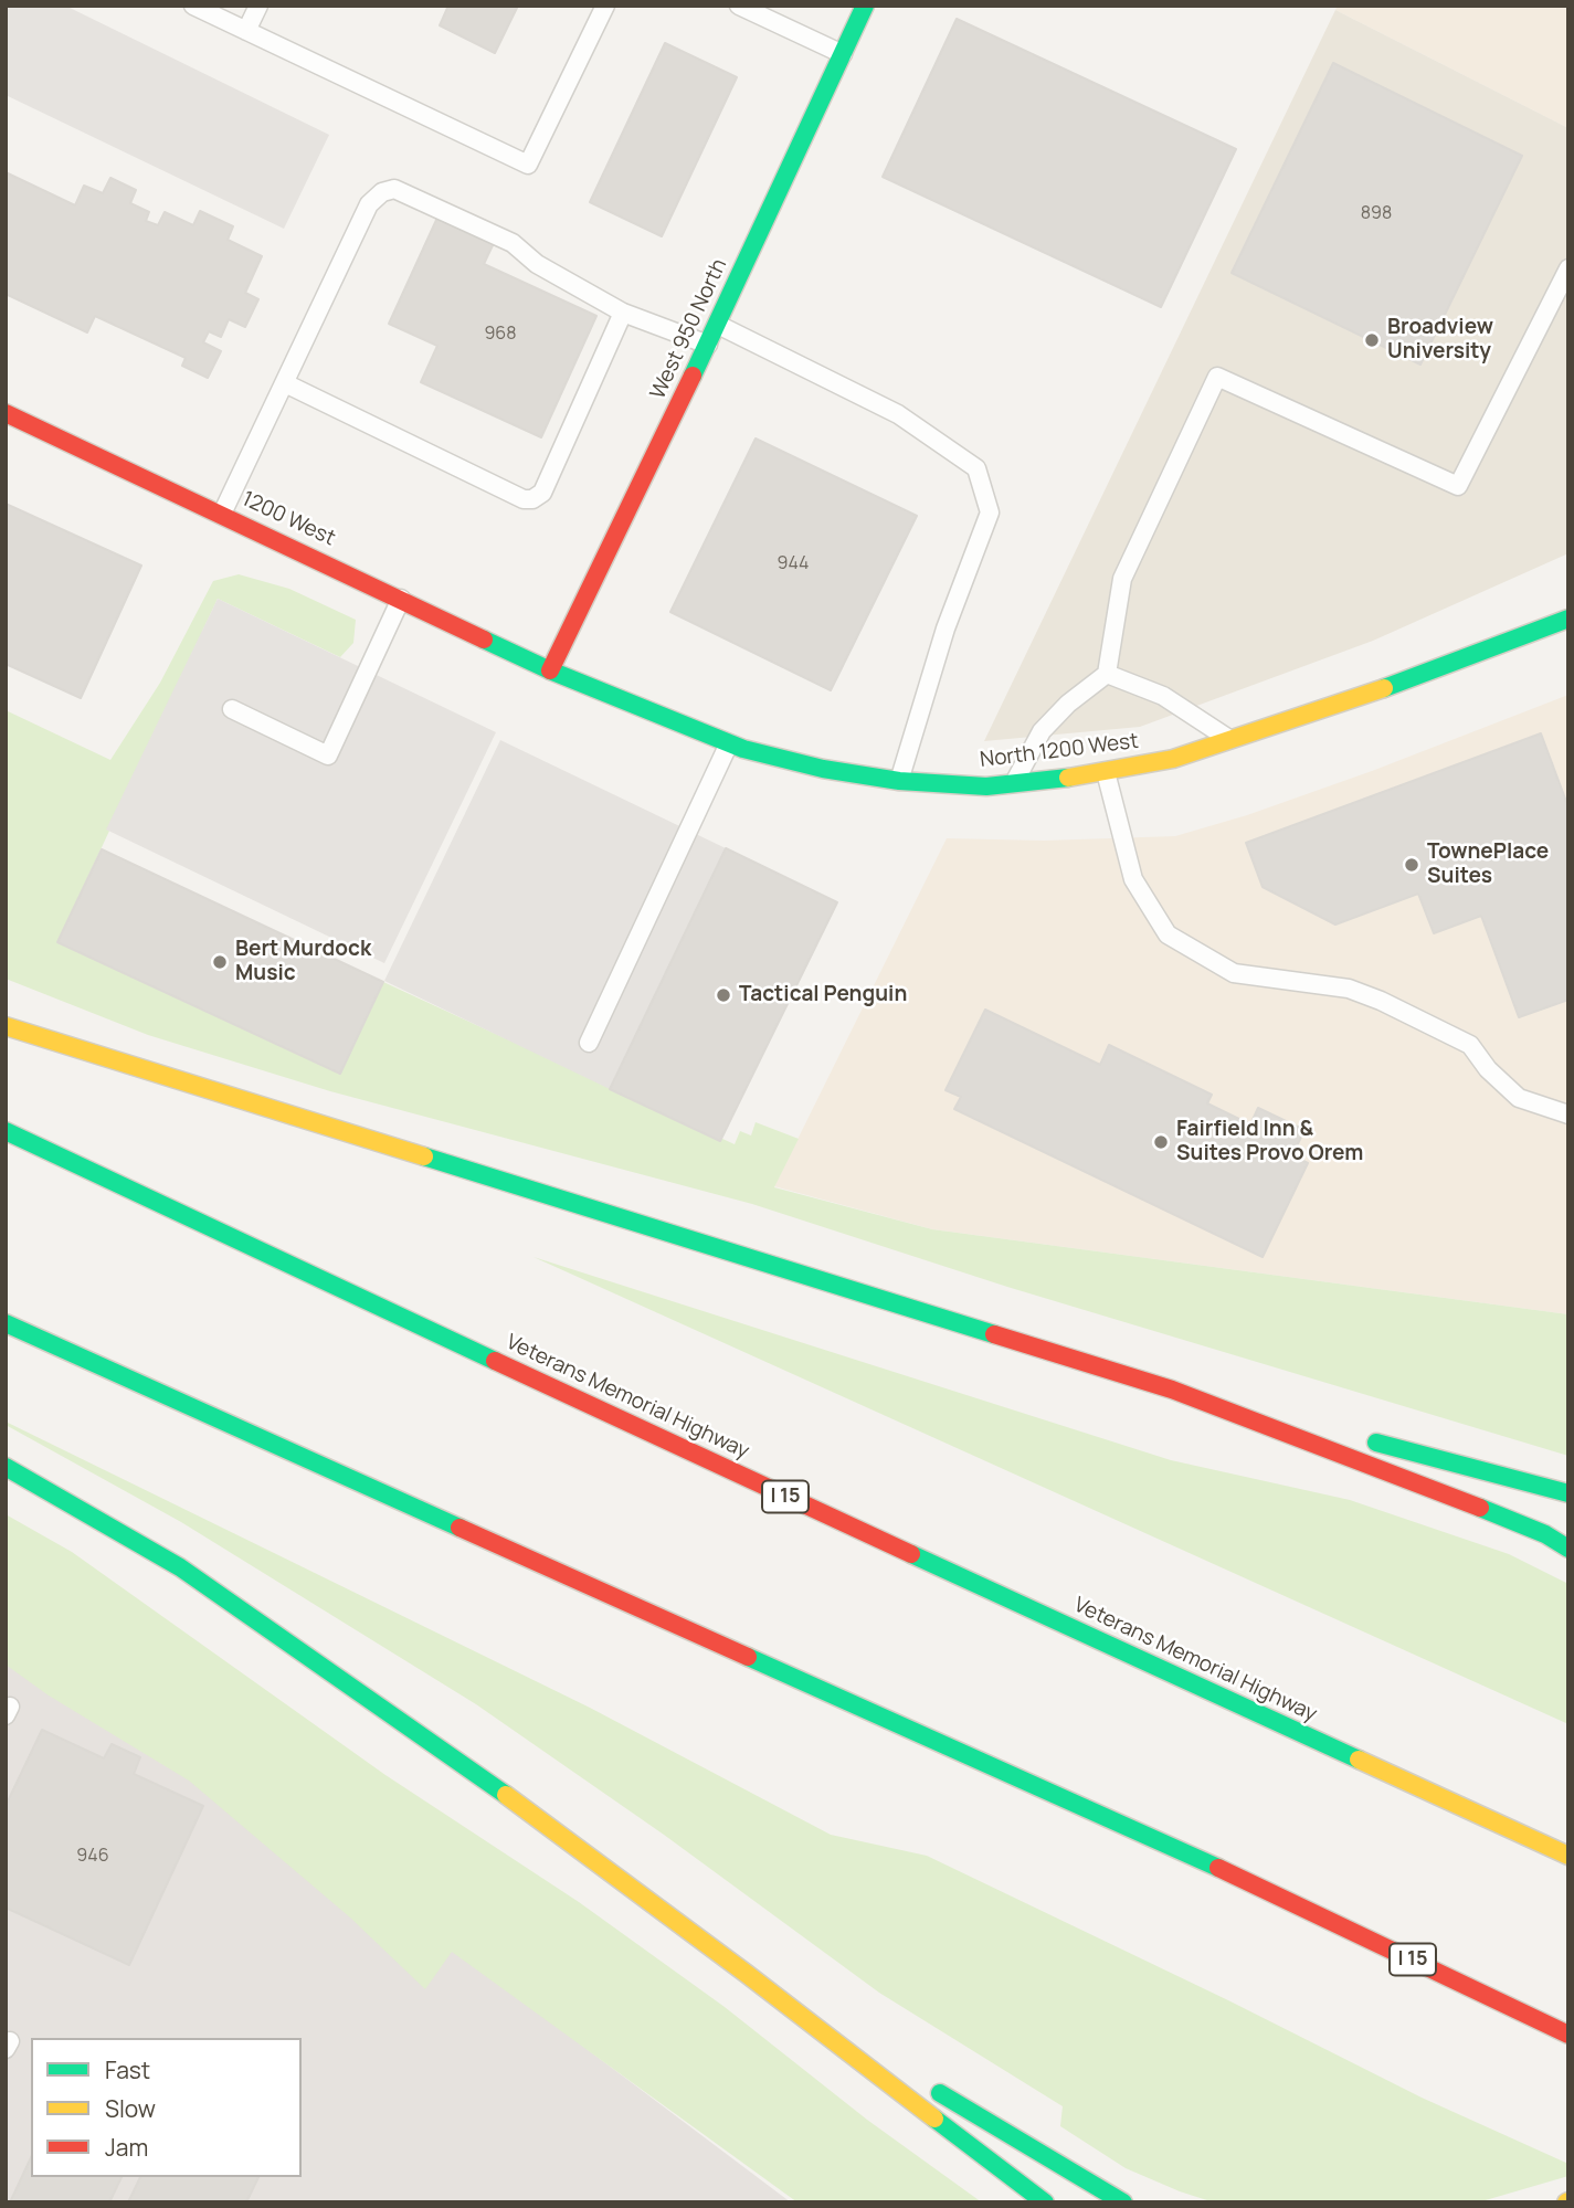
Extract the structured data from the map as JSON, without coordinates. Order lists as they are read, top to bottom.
{
  "streets": {
    "main road": [
      "West 950 North",
      "1200 West",
      "North 1200 West",
      "Veterans Memorial Highway",
      "I 15"
    ]
  },
  "crossings": [
    ["West 950 North", "1200 West"],
    ["West 950 North", "North 1200 West"],
    ["1200 West", "North 1200 West"]
  ],
  "places": [
    "Broadview University",
    "TownePlace Suites",
    "Bert Murdock Music",
    "Tactical Penguin",
    "Fairfield Inn & Suites Provo Orem"
  ],
  "house_numbers": [
    "898",
    "968",
    "944",
    "946"
  ],
  "legend": ["Fast", "Slow", "Jam"]
}
